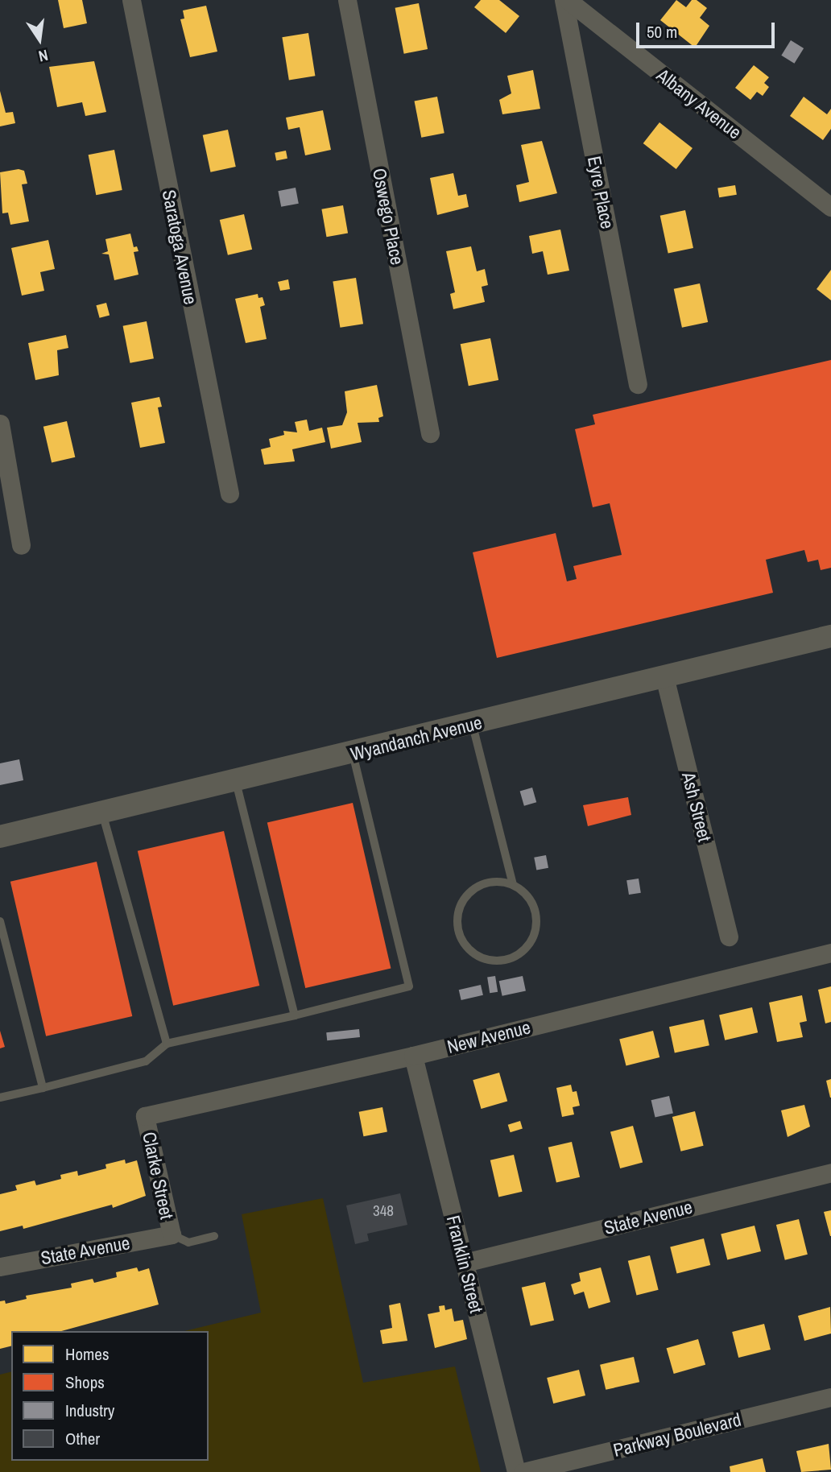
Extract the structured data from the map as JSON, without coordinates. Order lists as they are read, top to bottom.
{
  "streets": {
    "street": [
      "Albany Avenue",
      "Eyre Place",
      "Oswego Place",
      "Saratoga Avenue",
      "Wyandanch Avenue",
      "Ash Street",
      "New Avenue",
      "Clarke Street",
      "State Avenue",
      "Franklin Street",
      "Parkway Boulevard"
    ]
  },
  "crossings": [
    ["Wyandanch Avenue", "Ash Street"],
    ["New Avenue", "Clarke Street"],
    ["New Avenue", "Franklin Street"],
    ["Clarke Street", "State Avenue"],
    ["State Avenue", "Franklin Street"]
  ],
  "house_numbers": ["348"],
  "legend": [
    "Homes",
    "Shops",
    "Industry",
    "Other"
  ],
  "scale_bar": "50 m",
  "north": "bottom"
}
